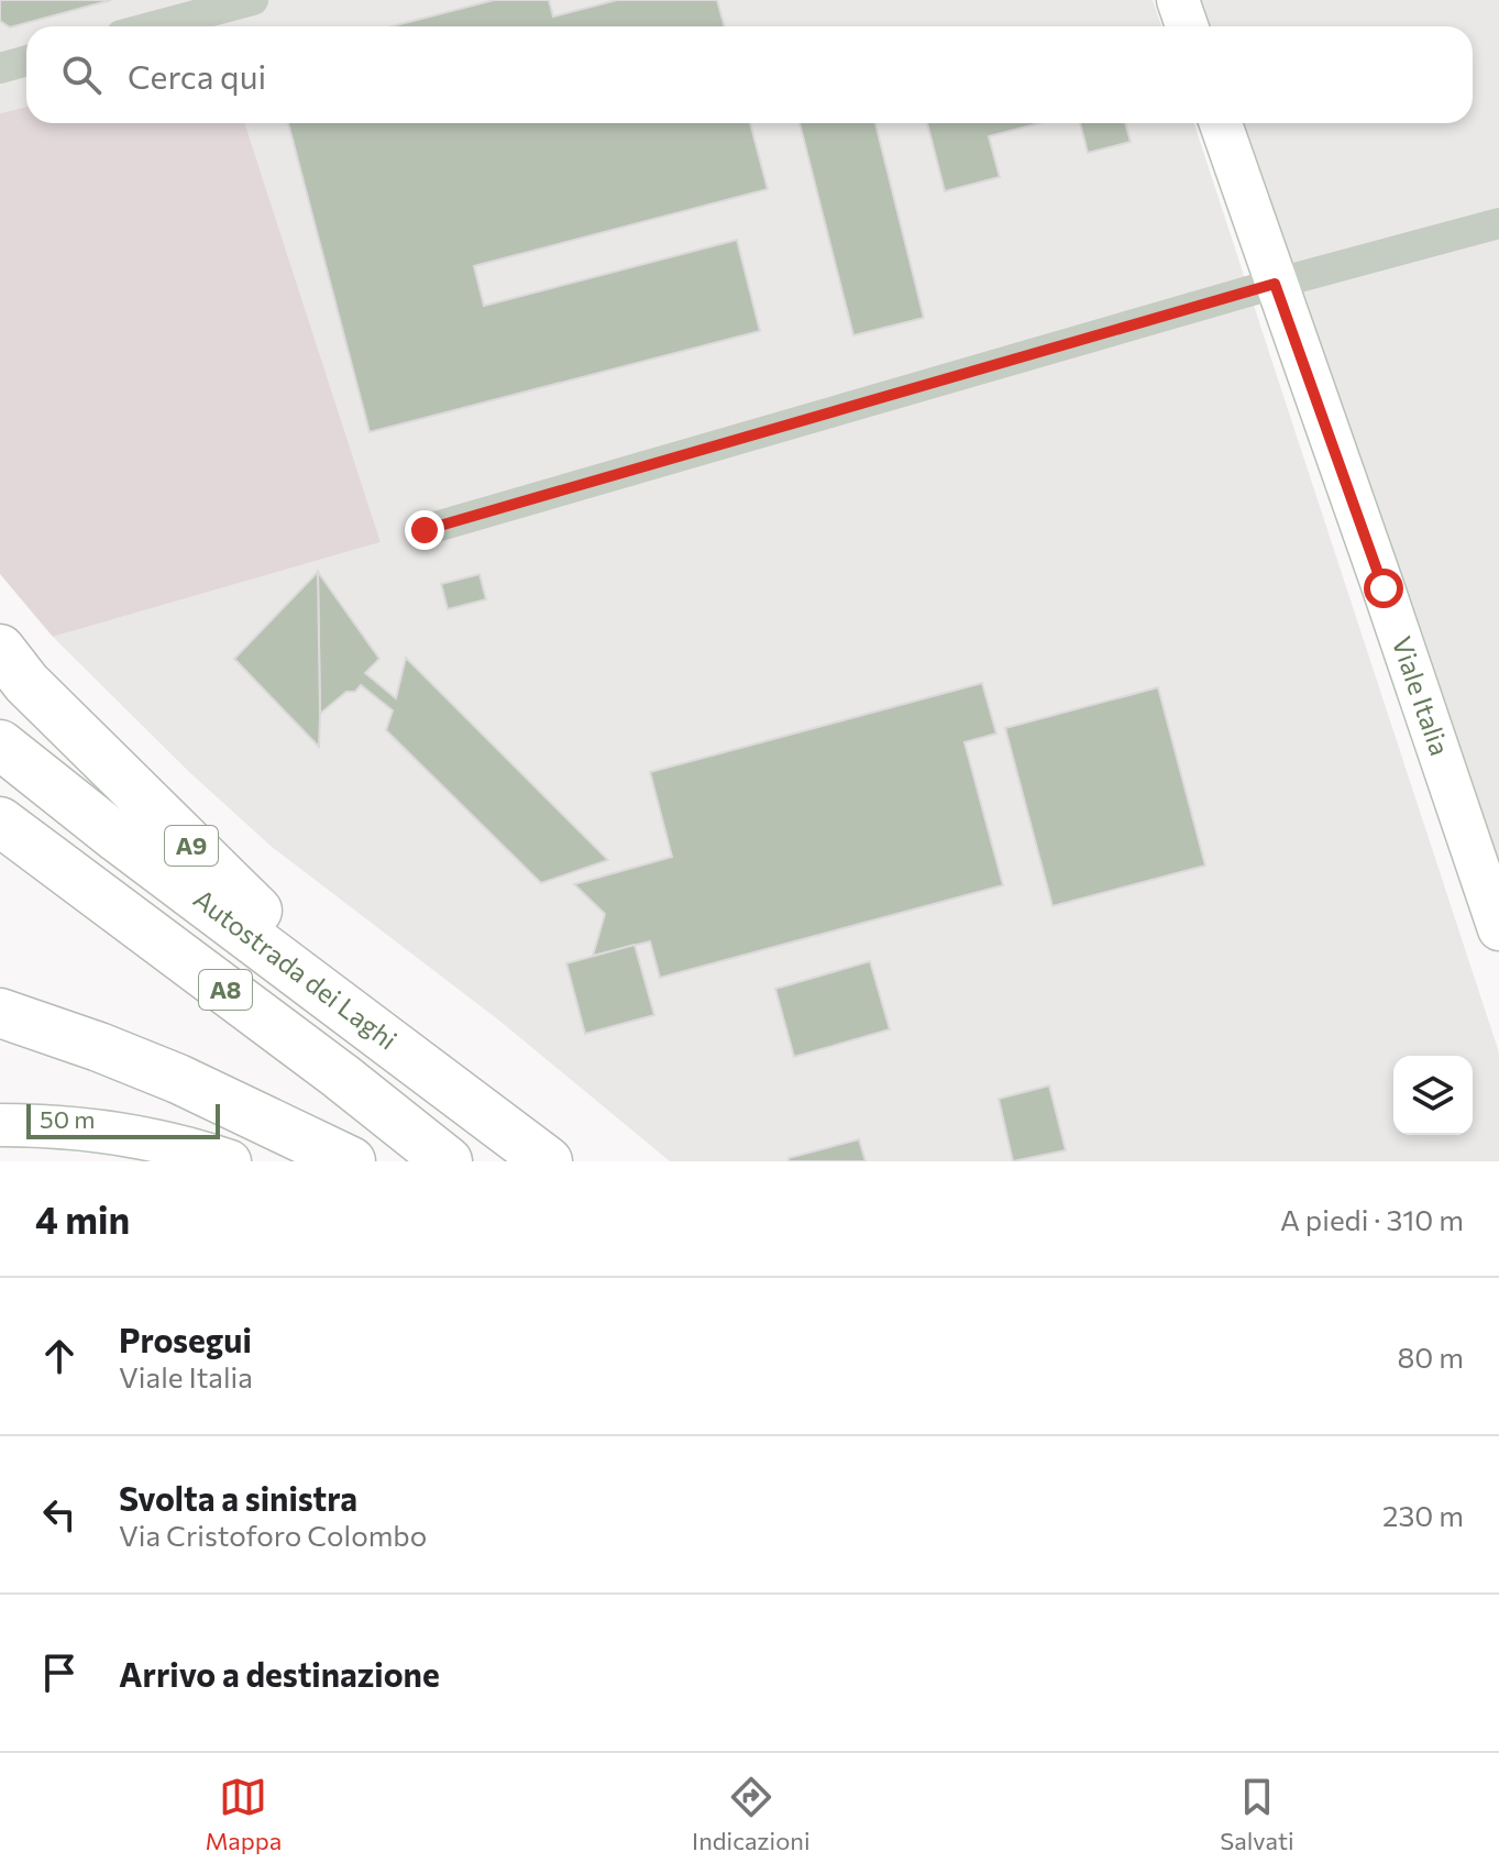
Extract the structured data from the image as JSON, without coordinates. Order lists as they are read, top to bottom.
{
  "streets": {
    "highway": ["A9", "Autostrada dei Laghi", "A8"],
    "street": ["Viale Italia"]
  },
  "crossings": [
    ["A9", "Autostrada dei Laghi"]
  ],
  "scale_bar": "50 m",
  "page": {
    "search": "Cerca qui",
    "scale": "50 m",
    "heading": ["4 min", "A piedi · 310 m"],
    "list": [
      ["Prosegui", "Viale Italia", "80 m"],
      ["Svolta a sinistra", "Via Cristoforo Colombo", "230 m"],
      "Arrivo a destinazione"
    ],
    "nav": ["Mappa", "Indicazioni", "Salvati"]
  }
}
